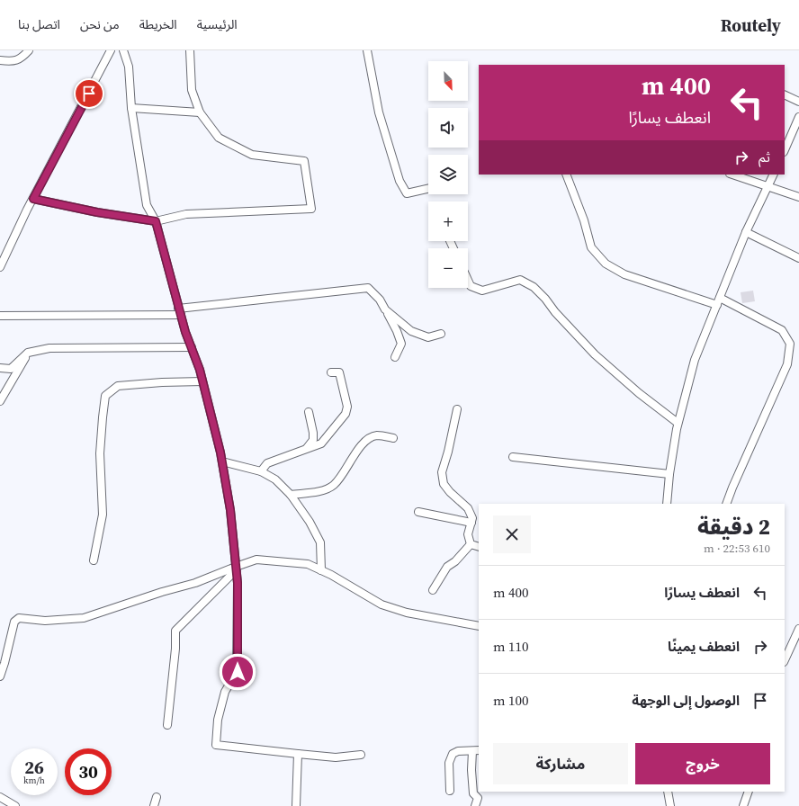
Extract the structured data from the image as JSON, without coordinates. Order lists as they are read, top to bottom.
{
  "north": "bottom right",
  "page": {
    "header": "Routely",
    "nav": [
      "الرئيسية",
      "الخريطة",
      "من نحن",
      "اتصل بنا"
    ],
    "map_buttons": ["+", "−"],
    "turn": ["400 m", "انعطف يسارًا"],
    "then": "ثم",
    "heading": ["2 دقيقة", "610 m · 22:53"],
    "list": [
      {
        "name": "انعطف يسارًا",
        "value": "400 m"
      },
      {
        "name": "انعطف يمينًا",
        "value": "110 m"
      },
      {
        "name": "الوصول إلى الوجهة",
        "value": "100 m"
      }
    ],
    "buttons": ["خروج", "مشاركة"],
    "speed": "26 km/h",
    "limit": "30"
  }
}
